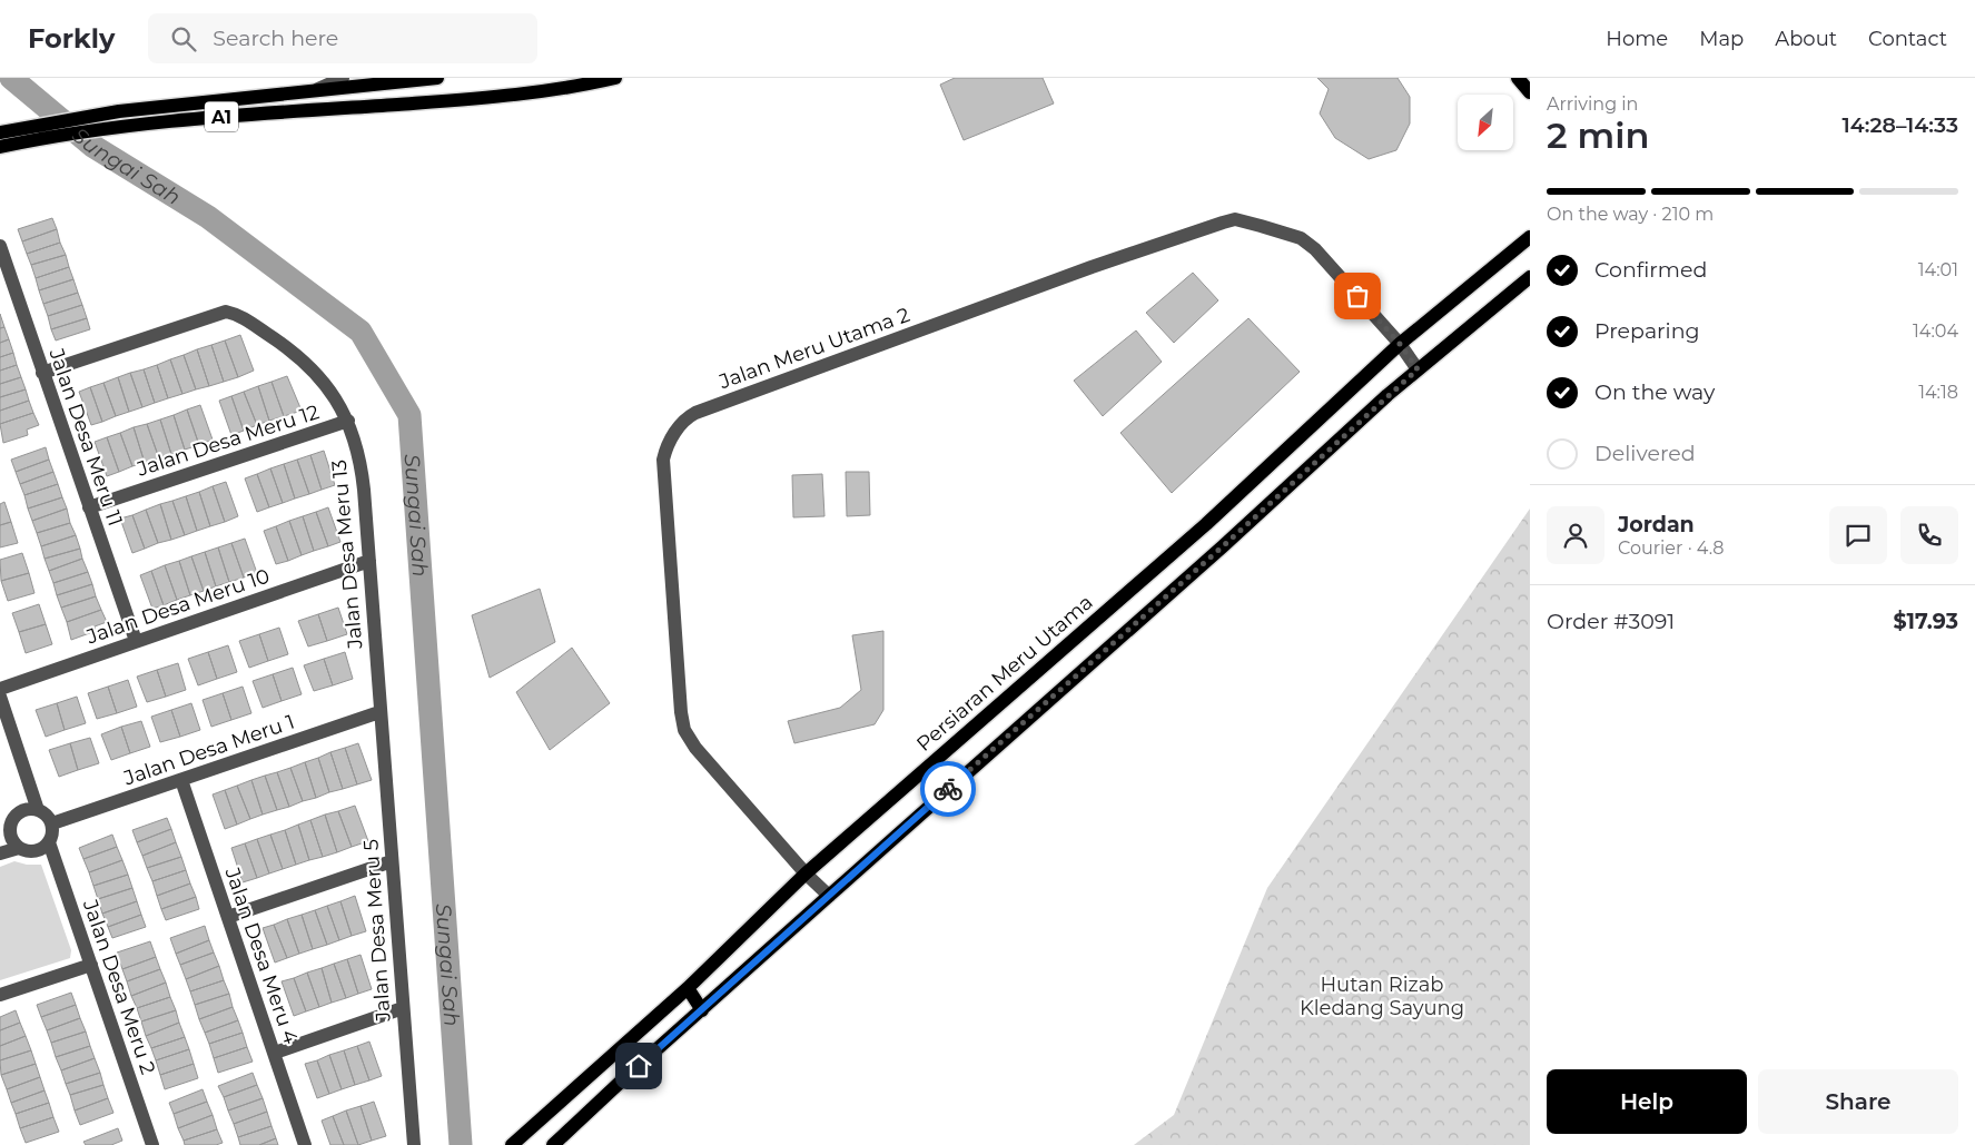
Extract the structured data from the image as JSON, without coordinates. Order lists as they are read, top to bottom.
{
  "streets": {
    "main road": ["A1", "Persiaran Meru Utama"],
    "street": [
      "Jalan Meru Utama 2",
      "Jalan Desa Meru 11",
      "Jalan Desa Meru 12",
      "Jalan Desa Meru 13",
      "Jalan Desa Meru 10",
      "Jalan Desa Meru 1",
      "Jalan Desa Meru 5",
      "Jalan Desa Meru 4",
      "Jalan Desa Meru 2"
    ]
  },
  "crossings": [
    ["Jalan Meru Utama 2", "Persiaran Meru Utama"],
    ["Jalan Desa Meru 11", "Jalan Desa Meru 12"],
    ["Jalan Desa Meru 11", "Jalan Desa Meru 13"],
    ["Jalan Desa Meru 11", "Jalan Desa Meru 10"],
    ["Jalan Desa Meru 12", "Jalan Desa Meru 13"],
    ["Jalan Desa Meru 13", "Jalan Desa Meru 10"],
    ["Jalan Desa Meru 13", "Jalan Desa Meru 1"],
    ["Jalan Desa Meru 13", "Jalan Desa Meru 5"],
    ["Jalan Desa Meru 1", "Jalan Desa Meru 5"],
    ["Jalan Desa Meru 1", "Jalan Desa Meru 4"],
    ["Jalan Desa Meru 1", "Jalan Desa Meru 2"]
  ],
  "water": ["Sungai Sah"],
  "parks": ["Hutan Rizab Kledang Sayung"],
  "north": "bottom left",
  "page": {
    "header": "Forkly",
    "search": "Search here",
    "nav": [
      "Home",
      "Map",
      "About",
      "Contact"
    ],
    "heading": ["2 min", "Arriving in", "14:28–14:33"],
    "panel": [
      "Jordan",
      "Courier · 4.8",
      "Order #3091",
      "$17.93"
    ],
    "bar": "On the way · 210 m",
    "list": [
      ["Confirmed", "14:01"],
      ["Preparing", "14:04"],
      ["On the way", "14:18"],
      "Delivered"
    ],
    "buttons": ["Help", "Share"]
  }
}
